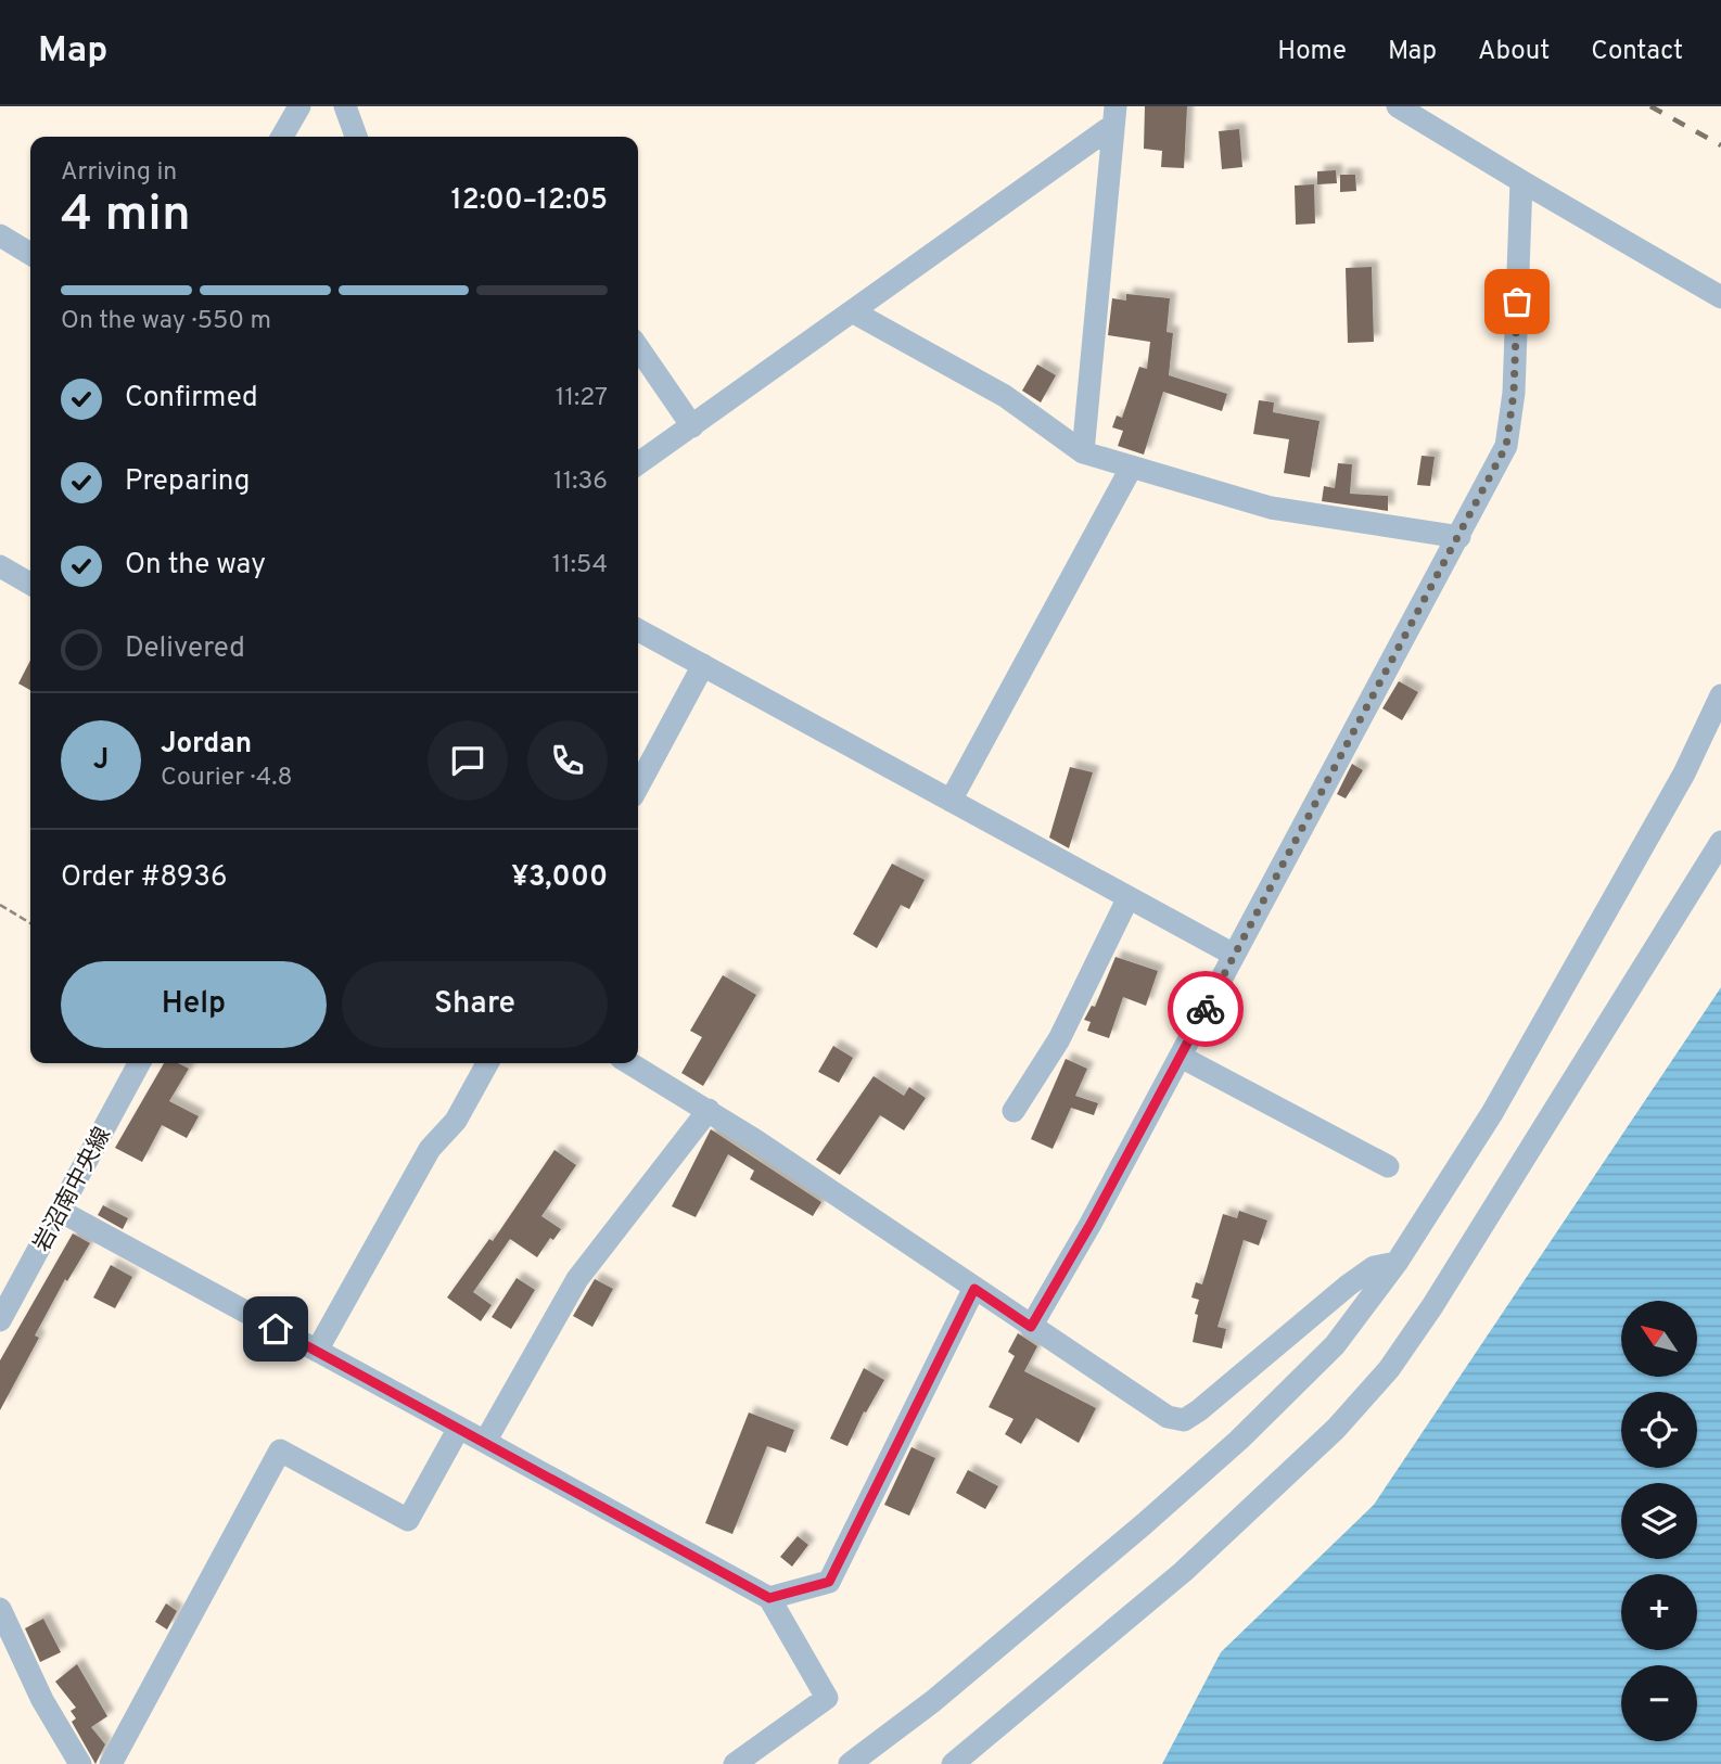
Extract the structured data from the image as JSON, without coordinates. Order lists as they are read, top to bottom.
{
  "streets": {
    "street": ["岩沼南中央線"]
  },
  "north": "top left",
  "page": {
    "header": "Map",
    "nav": [
      "Home",
      "Map",
      "About",
      "Contact"
    ],
    "heading": ["4 min", "Arriving in", "12:00–12:05"],
    "panel": [
      "Jordan",
      "Courier · 4.8",
      "Order #8936",
      "¥3,000"
    ],
    "bar": "On the way · 550 m",
    "list": [
      ["Confirmed", "11:27"],
      ["Preparing", "11:36"],
      ["On the way", "11:54"],
      "Delivered"
    ],
    "round": "J",
    "buttons": ["Help", "Share"],
    "map_buttons": ["+", "−"]
  }
}
